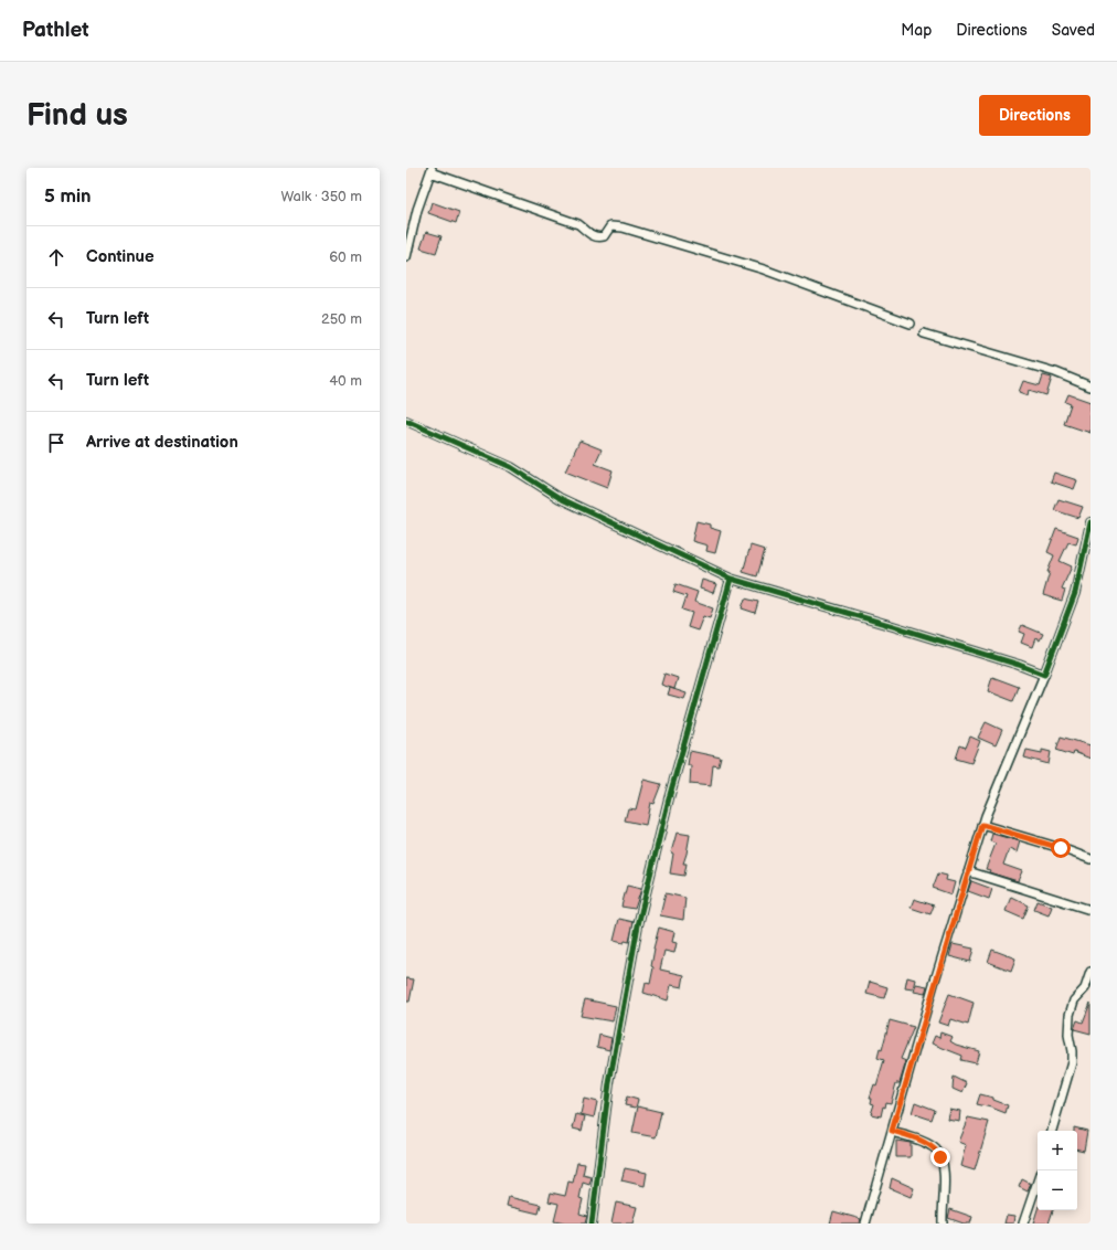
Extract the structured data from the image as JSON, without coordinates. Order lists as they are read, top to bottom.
{
  "page": {
    "header": "Pathlet",
    "nav": ["Map", "Directions", "Saved"],
    "buttons": "Directions",
    "title": "Find us",
    "heading": ["5 min", "Walk · 350 m"],
    "list": [
      ["Continue", "60 m"],
      ["Turn left", "250 m"],
      ["Turn left", "40 m"],
      "Arrive at destination"
    ],
    "map_buttons": ["+", "−"]
  }
}
